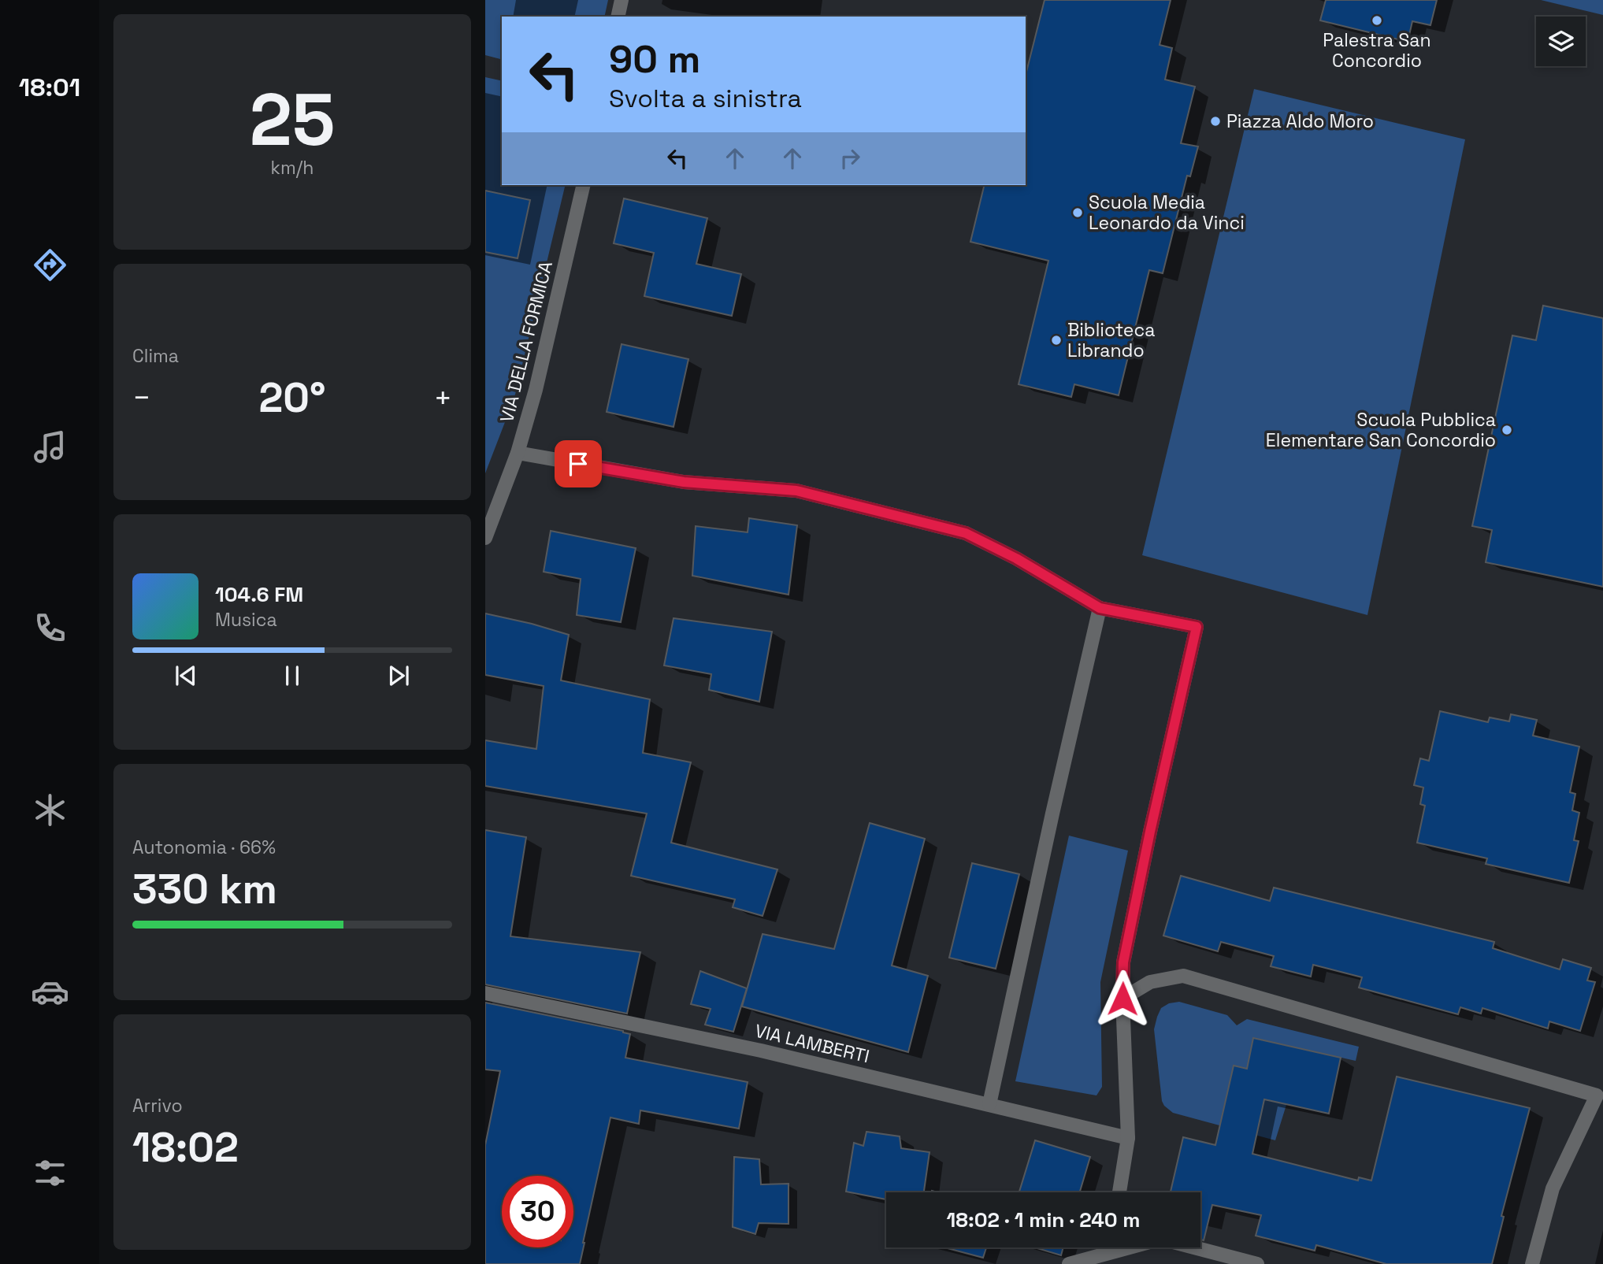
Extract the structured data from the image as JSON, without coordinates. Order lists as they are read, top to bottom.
{
  "streets": {
    "street": ["VIA DELLA FORMICA", "VIA LAMBERTI"]
  },
  "places": [
    "Palestra San Concordio",
    "Piazza Aldo Moro",
    "Scuola Media Leonardo da Vinci",
    "Biblioteca Librando",
    "Scuola Pubblica Elementare San Concordio"
  ],
  "page": {
    "tabs": "18:01",
    "tile": [
      ["25", "km/h"],
      "Clima",
      ["Autonomia · 66%", "330 km"],
      ["Arrivo", "18:02"]
    ],
    "turn": ["90 m", "Svolta a sinistra"],
    "heat": ["−", "20°", "+"],
    "song": ["104.6 FM", "Musica"],
    "limit": "30",
    "trip": "18:02 · 1 min · 240 m"
  }
}
